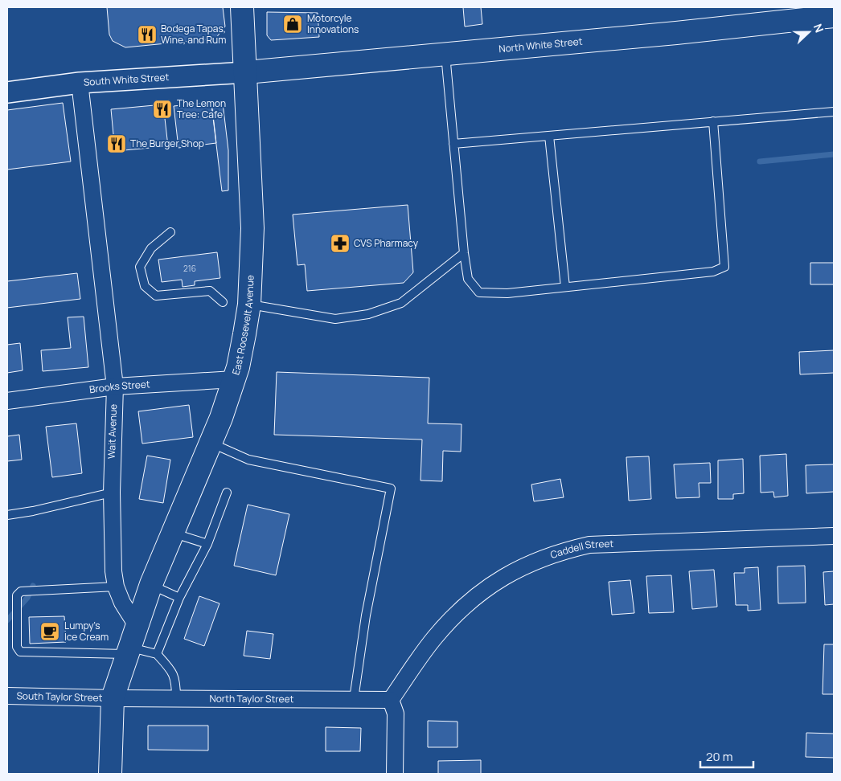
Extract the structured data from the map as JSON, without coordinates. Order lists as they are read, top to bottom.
{
  "streets": {
    "main road": ["North White Street", "East Roosevelt Avenue"],
    "street": [
      "South White Street",
      "Brooks Street",
      "Wait Avenue",
      "Caddell Street",
      "South Taylor Street",
      "North Taylor Street"
    ]
  },
  "crossings": [
    ["North White Street", "South White Street"],
    ["North White Street", "East Roosevelt Avenue"],
    ["South White Street", "East Roosevelt Avenue"],
    ["South White Street", "Wait Avenue"],
    ["East Roosevelt Avenue", "Brooks Street"],
    ["East Roosevelt Avenue", "Wait Avenue"],
    ["Brooks Street", "Wait Avenue"],
    ["Caddell Street", "North Taylor Street"],
    ["South Taylor Street", "North Taylor Street"]
  ],
  "places": {
    "shop": ["Motorcyle Innovations"],
    "restaurant": ["Bodega Tapas, Wine, and Rum", "The Lemon Tree: Cafe", "The Burger Shop"],
    "pharmacy": ["CVS Pharmacy"],
    "cafe": ["Lumpy's Ice Cream"]
  },
  "house_numbers": ["216"],
  "scale_bar": "20 m",
  "north": "right"
}
